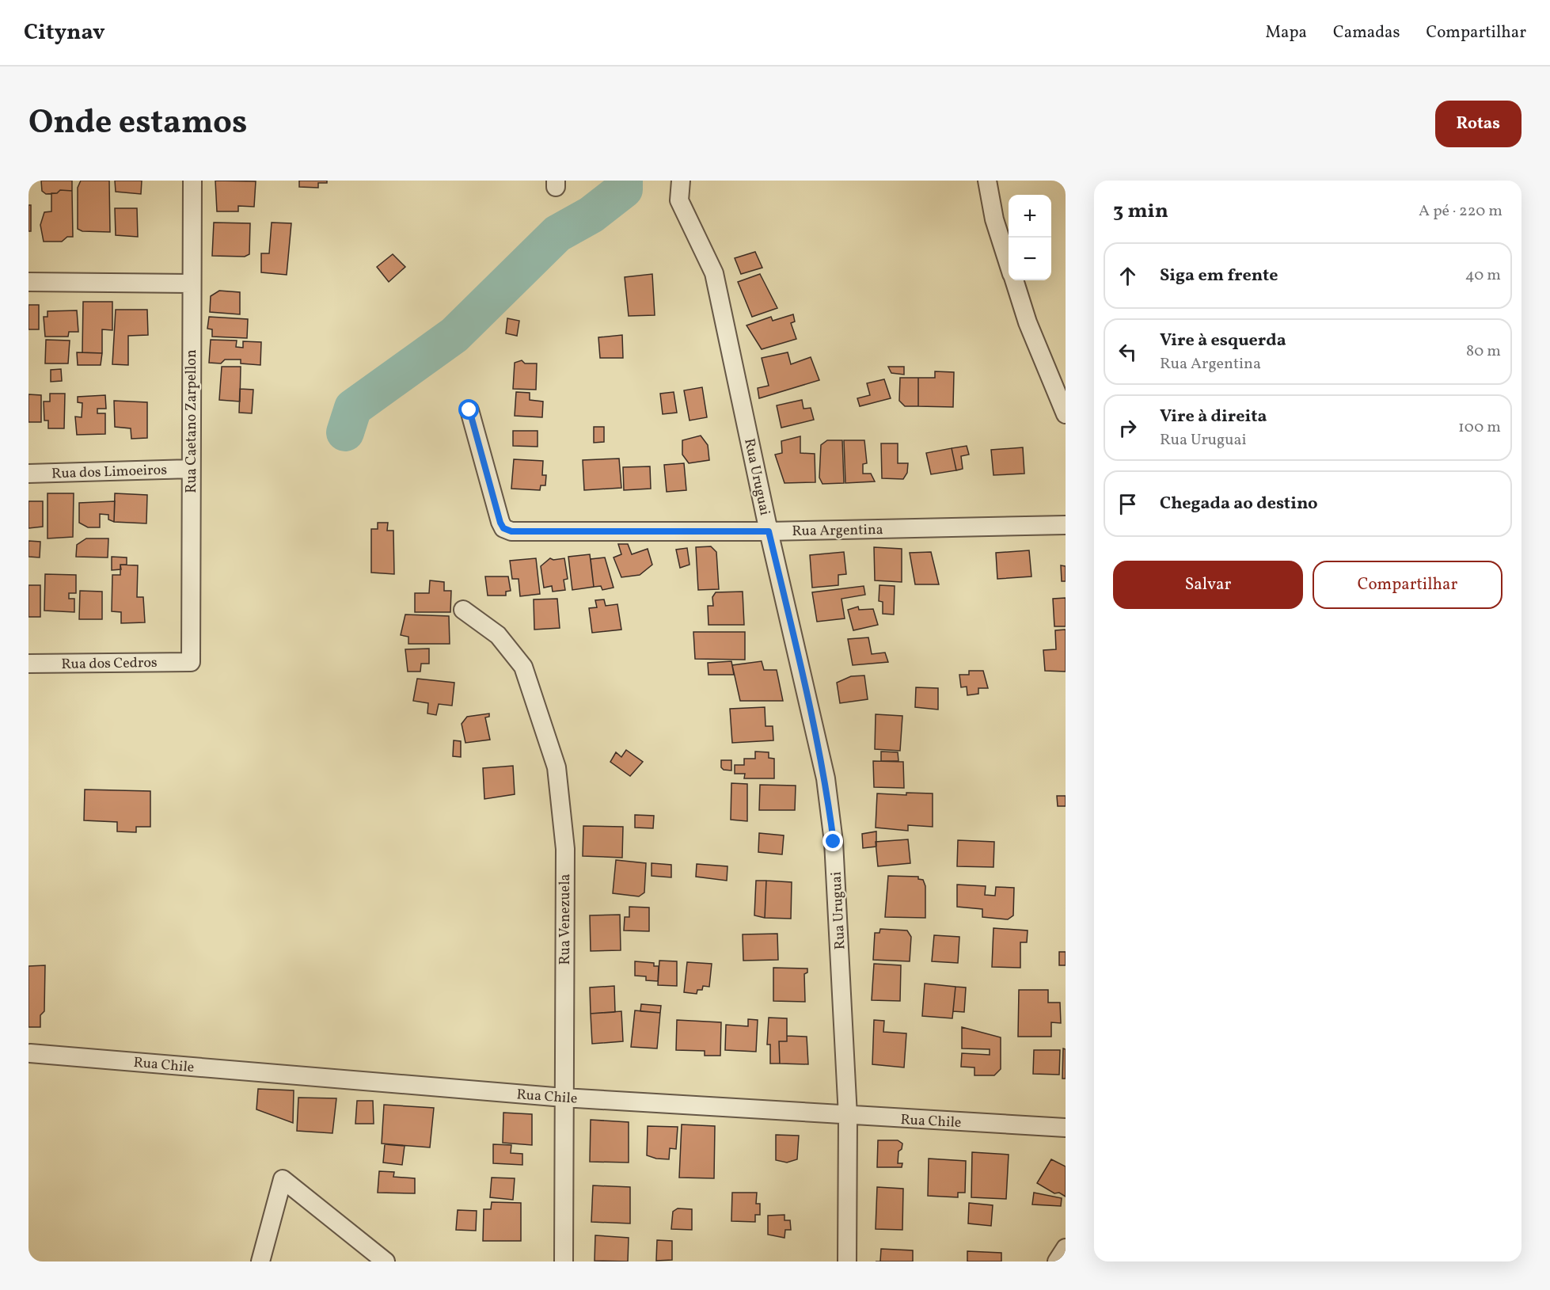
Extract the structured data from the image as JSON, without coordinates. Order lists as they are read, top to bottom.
{
  "streets": {
    "street": [
      "Rua Caetano Zarpellon",
      "Rua dos Limoeiros",
      "Rua Uruguai",
      "Rua Argentina",
      "Rua dos Cedros",
      "Rua Venezuela",
      "Rua Chile"
    ]
  },
  "crossings": [
    ["Rua Caetano Zarpellon", "Rua dos Limoeiros"],
    ["Rua Caetano Zarpellon", "Rua dos Cedros"],
    ["Rua Uruguai", "Rua Argentina"],
    ["Rua Uruguai", "Rua Chile"],
    ["Rua Venezuela", "Rua Chile"]
  ],
  "page": {
    "header": "Citynav",
    "nav": ["Mapa", "Camadas", "Compartilhar"],
    "title": "Onde estamos",
    "buttons": [
      "Rotas",
      ["Salvar", "Compartilhar"]
    ],
    "heading": ["3 min", "A pé · 220 m"],
    "map_buttons": ["+", "−"],
    "list": [
      ["Siga em frente", "40 m"],
      ["Vire à esquerda", "Rua Argentina", "80 m"],
      ["Vire à direita", "Rua Uruguai", "100 m"],
      "Chegada ao destino"
    ]
  }
}
